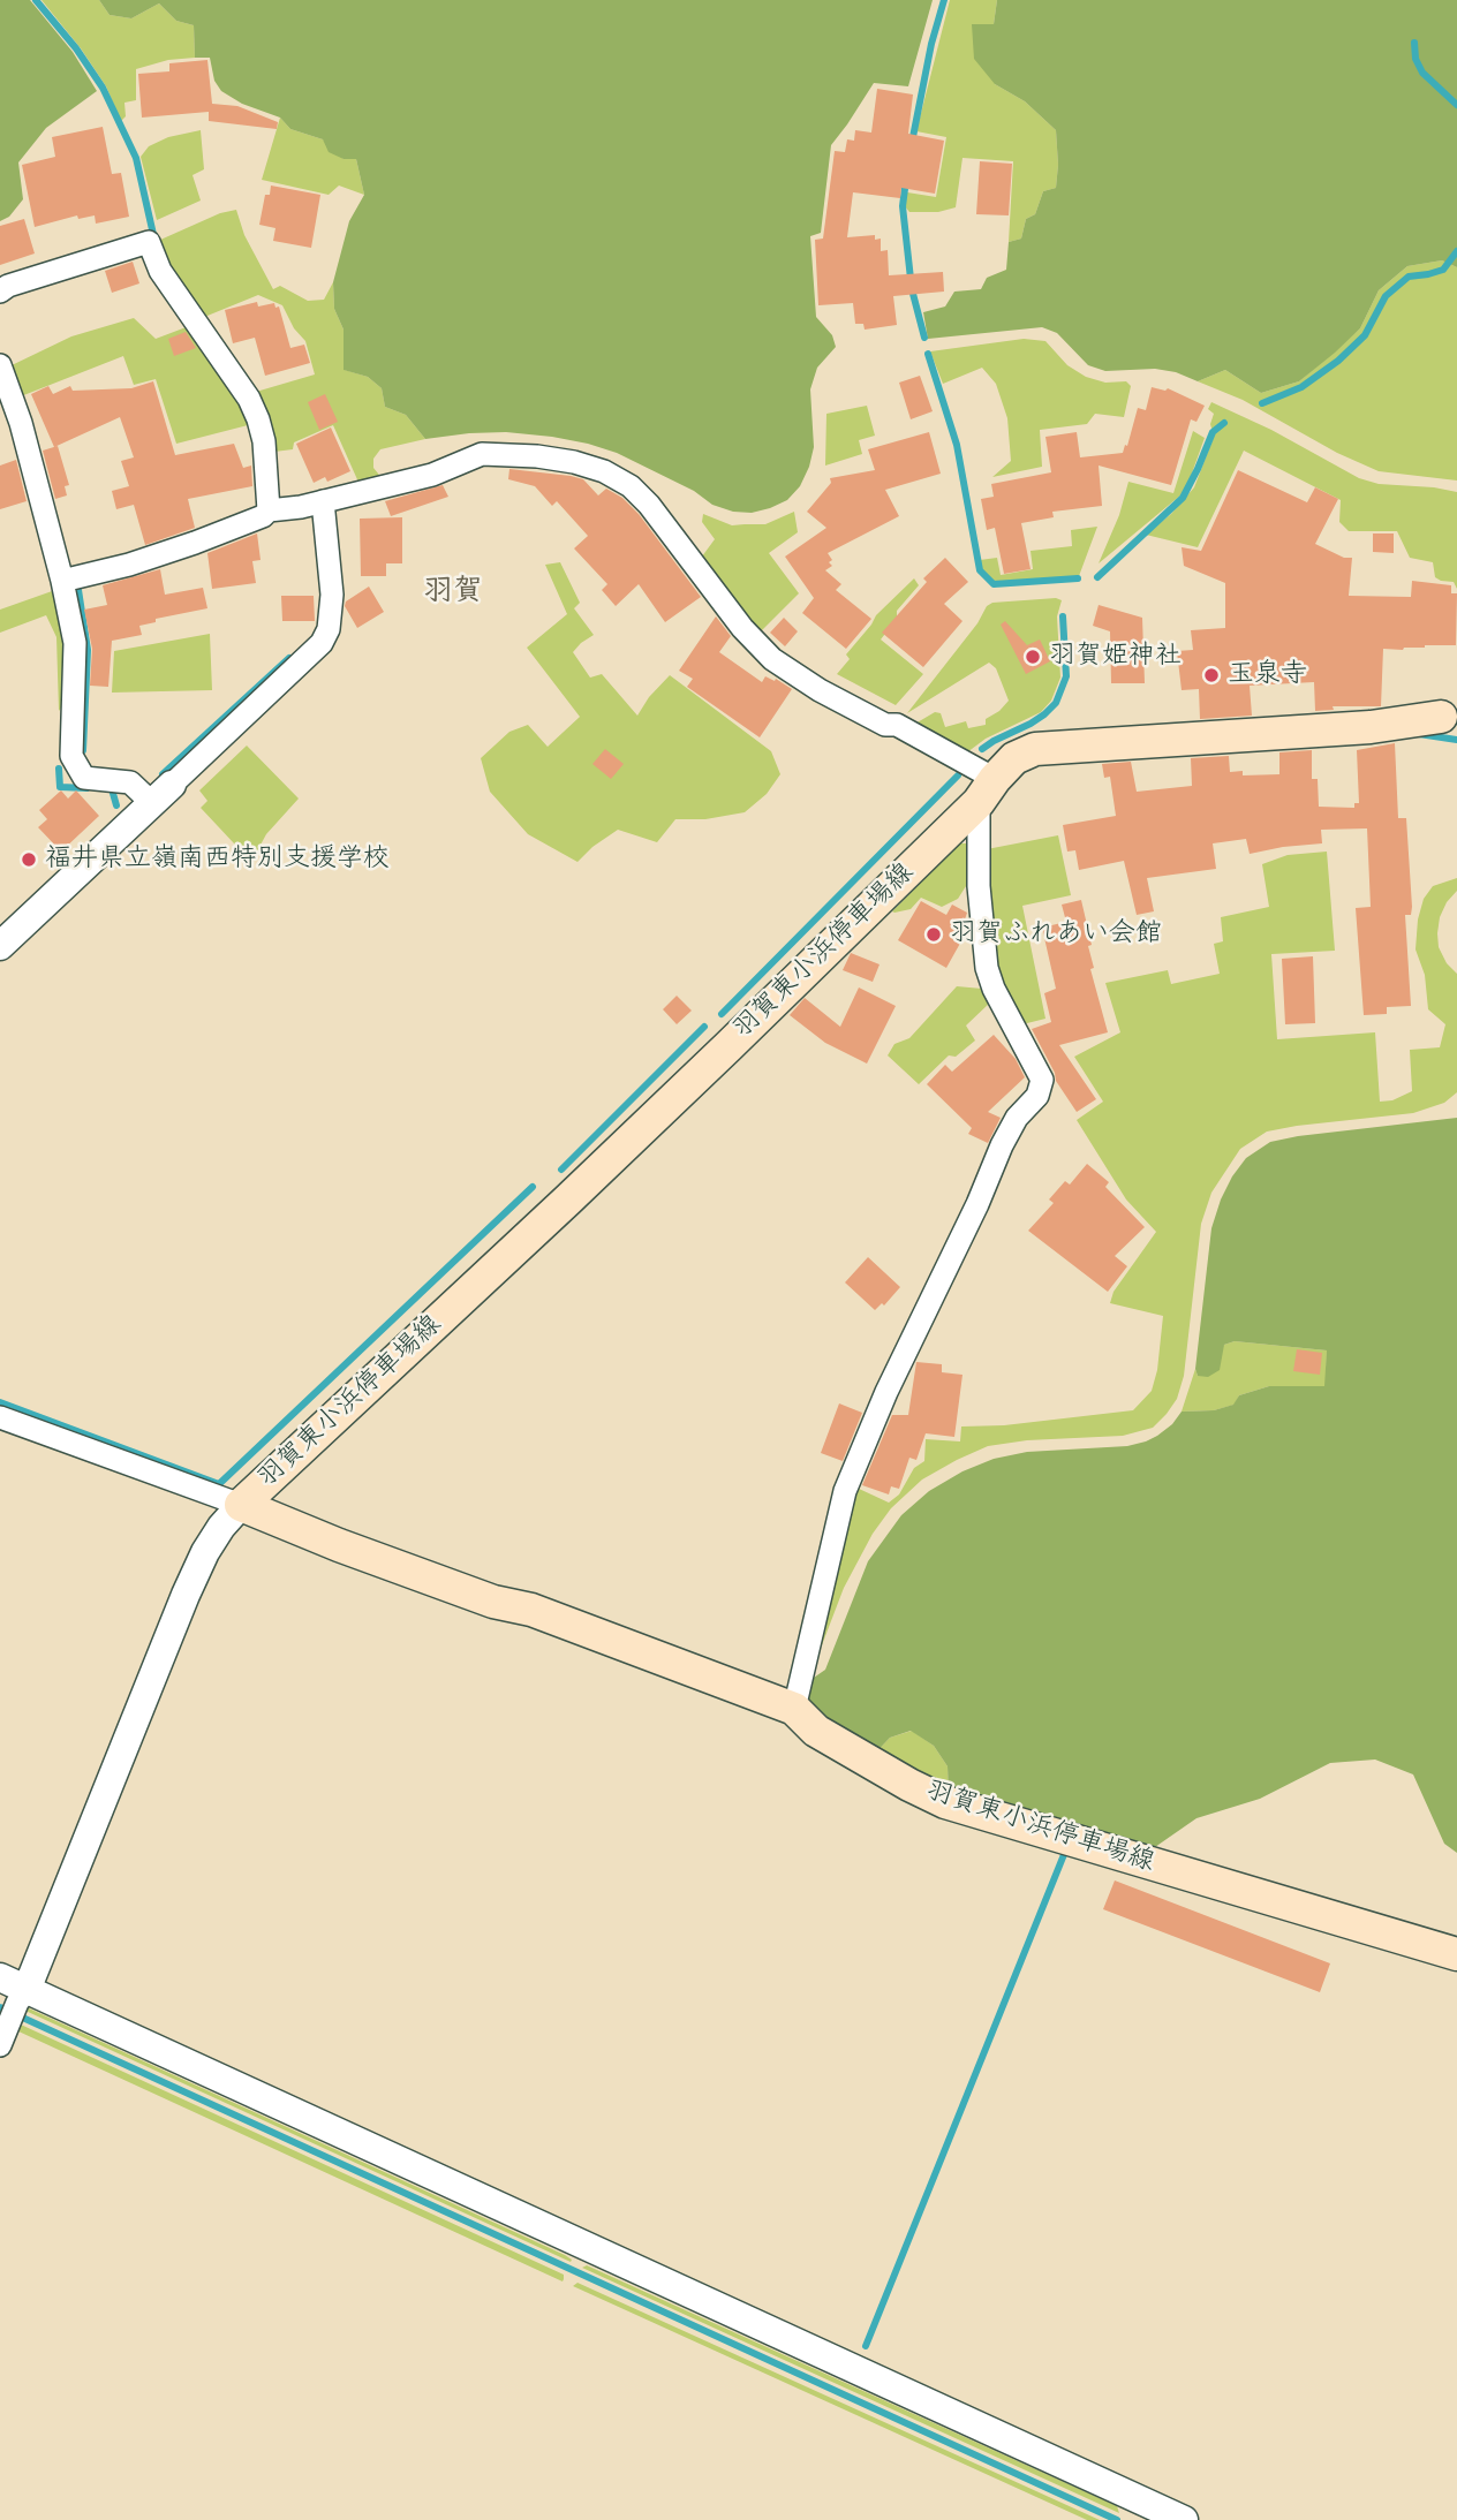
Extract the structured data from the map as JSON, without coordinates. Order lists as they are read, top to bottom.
{
  "streets": {
    "main road": ["羽賀東小浜停車場線"]
  },
  "districts": ["羽賀"],
  "places": [
    "羽賀姫神社",
    "玉泉寺",
    "福井県立嶺南西特別支援学校",
    "羽賀ふれあい会館"
  ]
}
